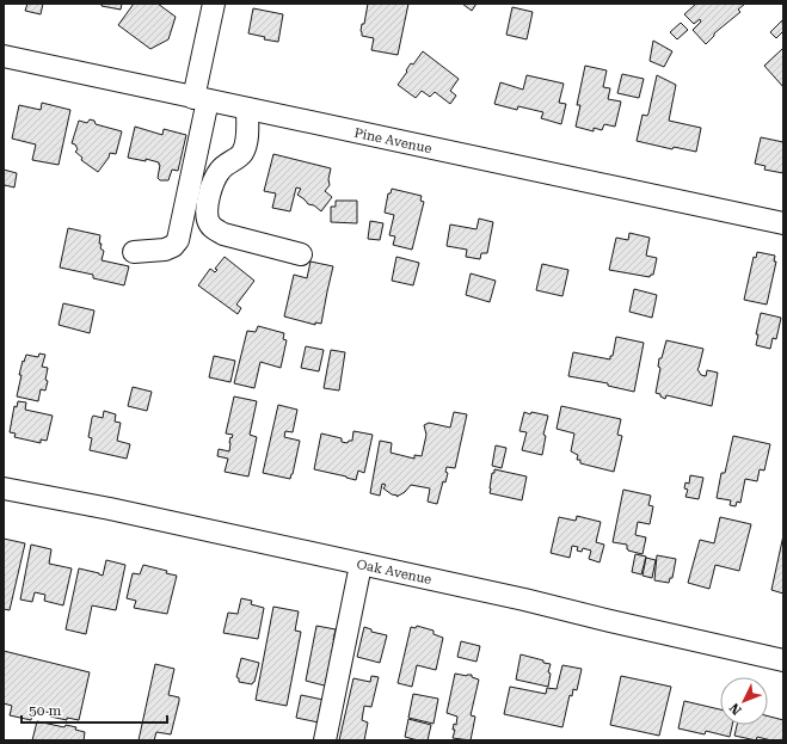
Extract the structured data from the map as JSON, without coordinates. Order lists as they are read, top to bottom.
{
  "streets": {
    "street": ["Pine Avenue", "Oak Avenue"]
  },
  "scale_bar": "50 m",
  "north": "bottom left"
}
